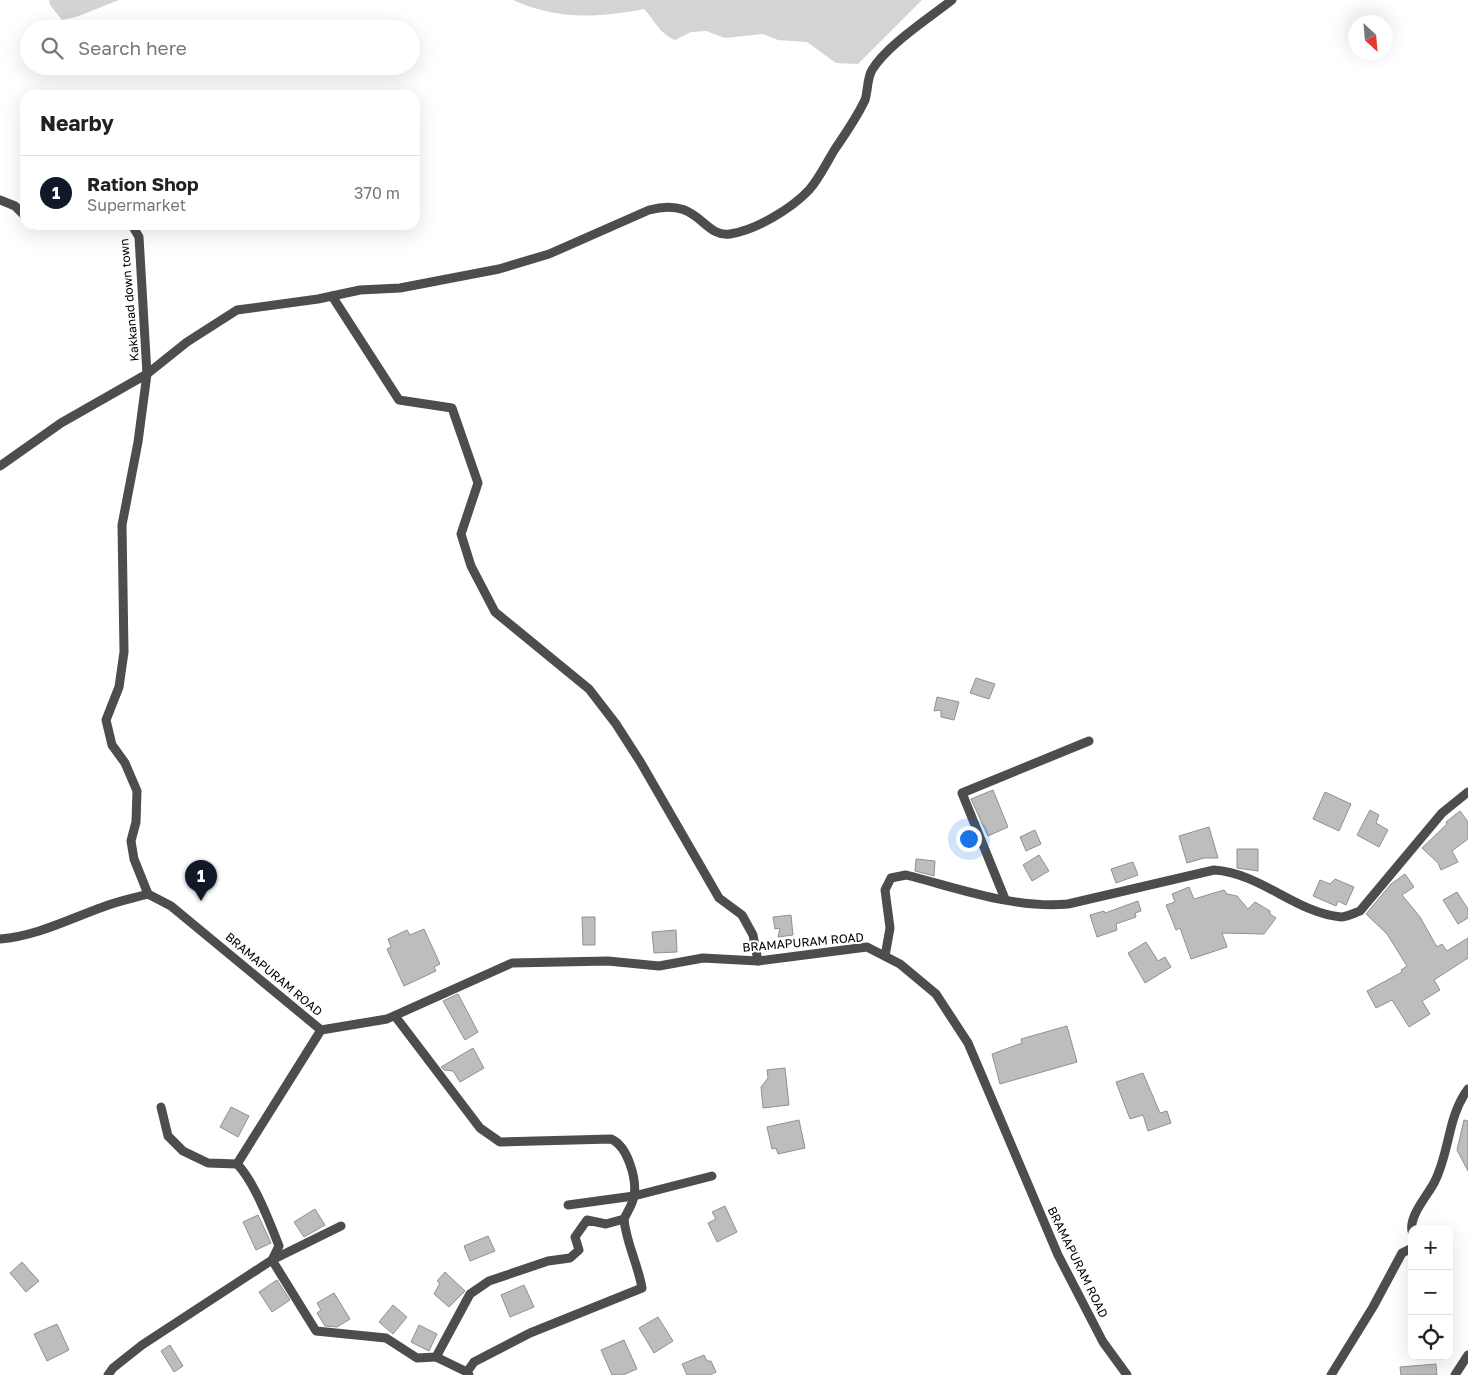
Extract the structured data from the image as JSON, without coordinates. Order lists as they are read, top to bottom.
{
  "streets": {
    "street": ["Kakkanad down town", "BRAMAPURAM ROAD"]
  },
  "crossings": [
    ["Kakkanad down town", "BRAMAPURAM ROAD"]
  ],
  "north": "bottom right",
  "page": {
    "search": "Search here",
    "heading": "Nearby",
    "list": [
      {
        "mark": "1",
        "name": "Ration Shop",
        "note": "Supermarket",
        "value": "370 m"
      }
    ],
    "pins": "1",
    "map_buttons": ["+", "−"]
  }
}
